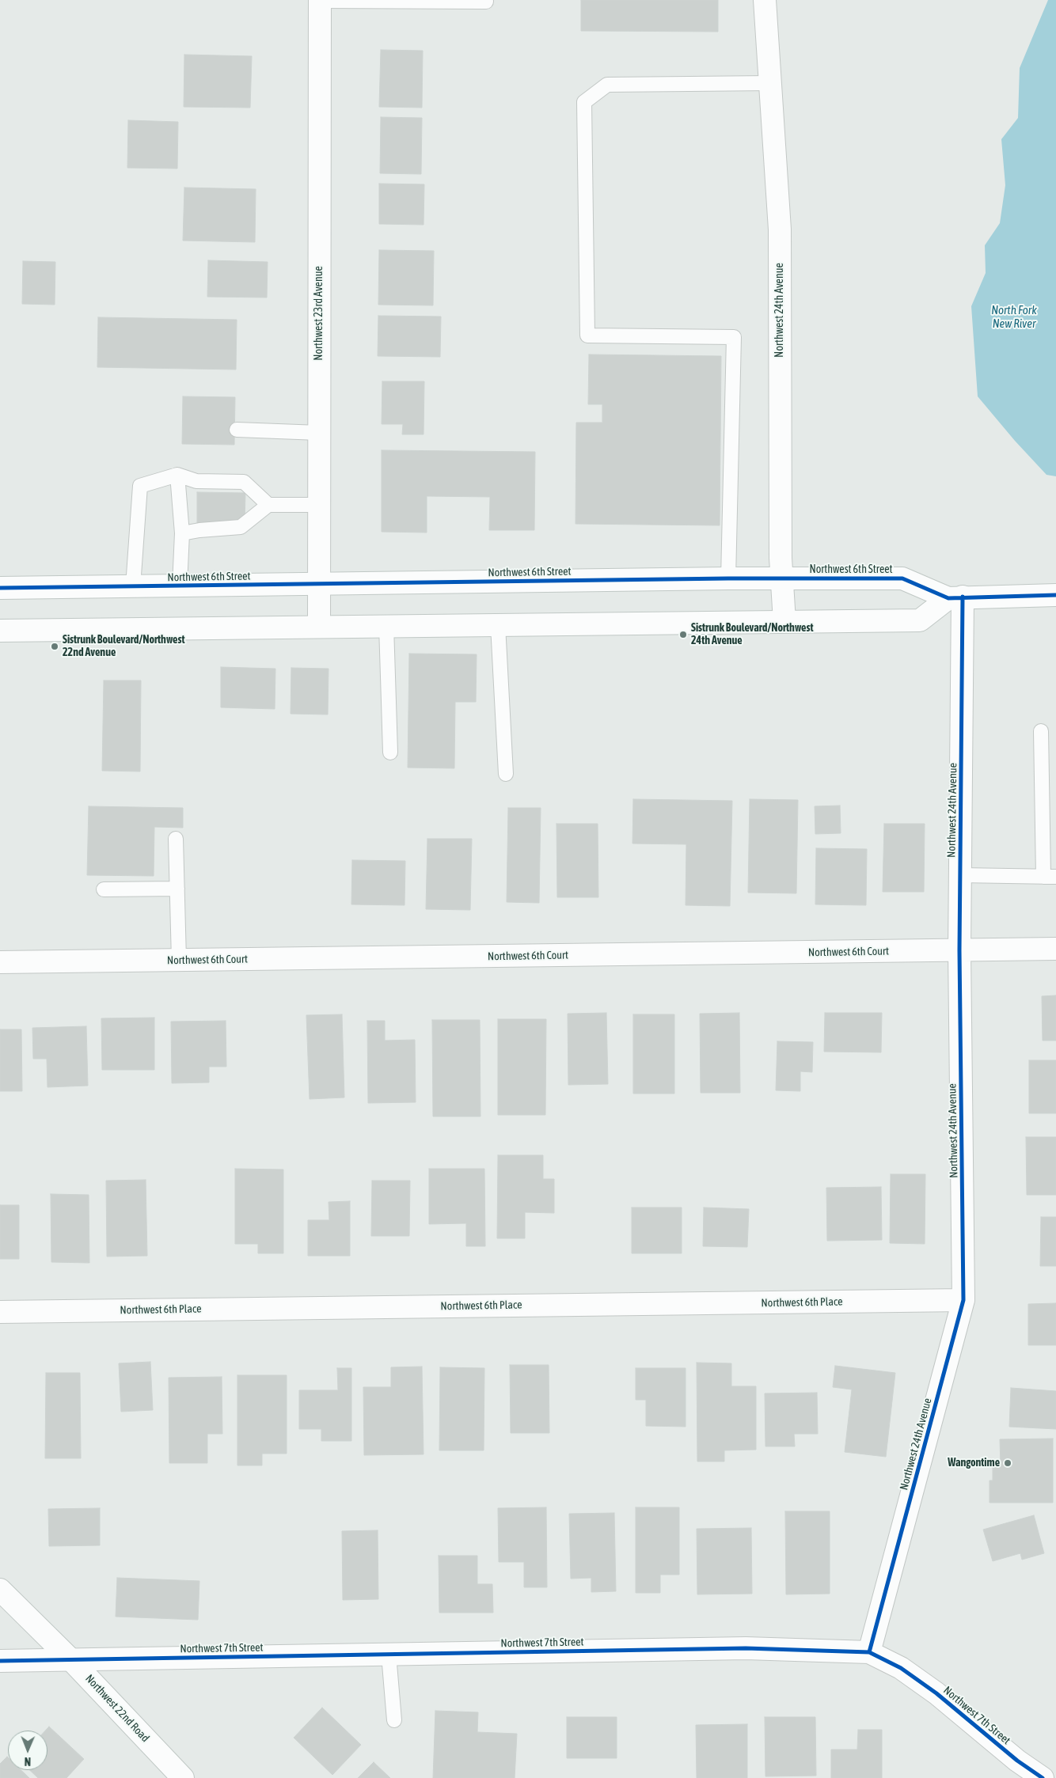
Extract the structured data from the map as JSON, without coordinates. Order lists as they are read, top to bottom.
{
  "streets": {
    "street": [
      "Northwest 24th Avenue",
      "Northwest 23rd Avenue",
      "Northwest 6th Street",
      "Northwest 6th Court",
      "Northwest 6th Place",
      "Northwest 7th Street",
      "Northwest 22nd Road"
    ]
  },
  "crossings": [
    ["Northwest 24th Avenue", "Northwest 6th Street"],
    ["Northwest 24th Avenue", "Northwest 6th Court"],
    ["Northwest 24th Avenue", "Northwest 6th Place"],
    ["Northwest 24th Avenue", "Northwest 7th Street"],
    ["Northwest 23rd Avenue", "Northwest 6th Street"],
    ["Northwest 7th Street", "Northwest 22nd Road"]
  ],
  "water": ["North Fork New River"],
  "places": ["Sistrunk Boulevard/Northwest 24th Avenue", "Sistrunk Boulevard/Northwest 22nd Avenue", "Wangontime"],
  "north": "bottom"
}
